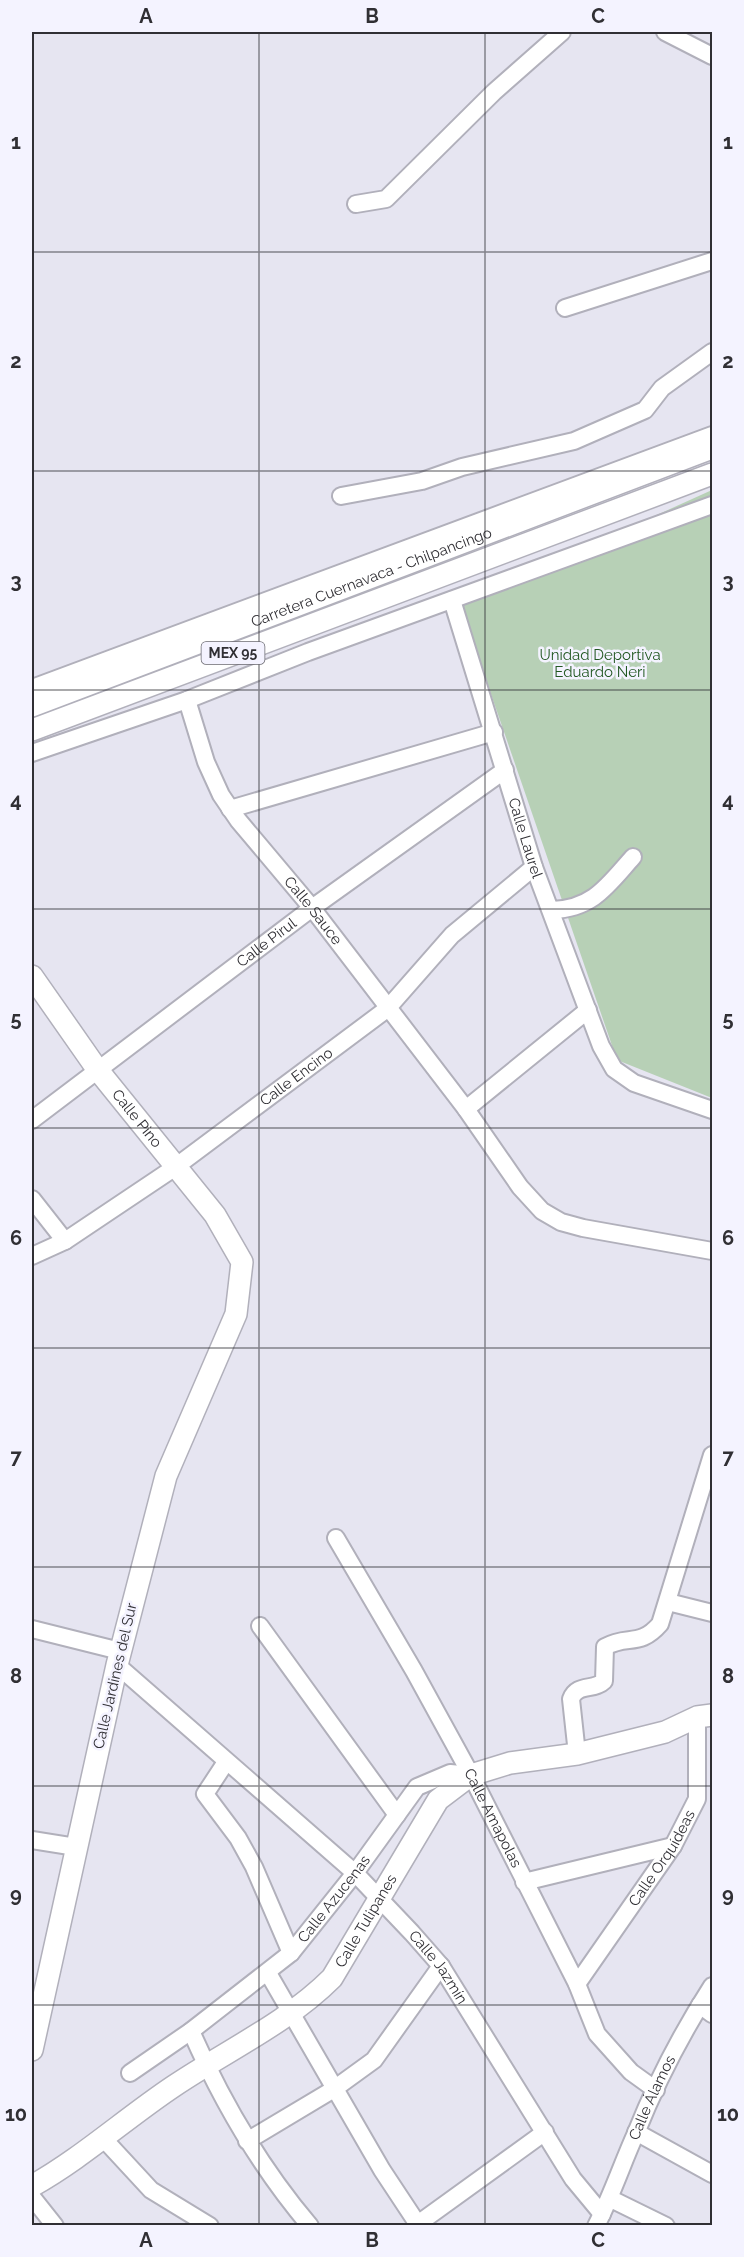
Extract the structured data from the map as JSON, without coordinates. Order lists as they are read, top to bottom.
{
  "streets": {
    "main road": [
      "Carretera Cuernavaca - Chilpancingo",
      "MEX 95",
      "Calle Pino",
      "Calle Jardines del Sur",
      "Calle Tulipanes"
    ],
    "street": [
      "Calle Laurel",
      "Calle Sauce",
      "Calle Pirul",
      "Calle Encino",
      "Calle Amapolas",
      "Calle Orquídeas",
      "Calle Azucenas",
      "Calle Jazmín",
      "Calle Álamos"
    ]
  },
  "crossings": [
    ["Calle Laurel", "Calle Pirul"],
    ["Calle Laurel", "Calle Encino"],
    ["Calle Sauce", "Calle Pirul"],
    ["Calle Sauce", "Calle Encino"],
    ["Calle Pirul", "Calle Pino"],
    ["Calle Encino", "Calle Pino"],
    ["Calle Pino", "Calle Jardines del Sur"],
    ["Calle Jardines del Sur", "Calle Jazmín"],
    ["Calle Amapolas", "Calle Orquídeas"],
    ["Calle Amapolas", "Calle Azucenas"],
    ["Calle Amapolas", "Calle Tulipanes"],
    ["Calle Amapolas", "Calle Álamos"],
    ["Calle Orquídeas", "Calle Tulipanes"],
    ["Calle Azucenas", "Calle Tulipanes"],
    ["Calle Azucenas", "Calle Jazmín"],
    ["Calle Tulipanes", "Calle Jazmín"],
    ["Calle Jazmín", "Calle Álamos"]
  ],
  "parks": ["Unidad Deportiva Eduardo Neri"],
  "grid": {
    "columns": ["A", "B", "C"],
    "rows": [
      "1",
      "2",
      "3",
      "4",
      "5",
      "6",
      "7",
      "8",
      "9",
      "10"
    ]
  }
}
